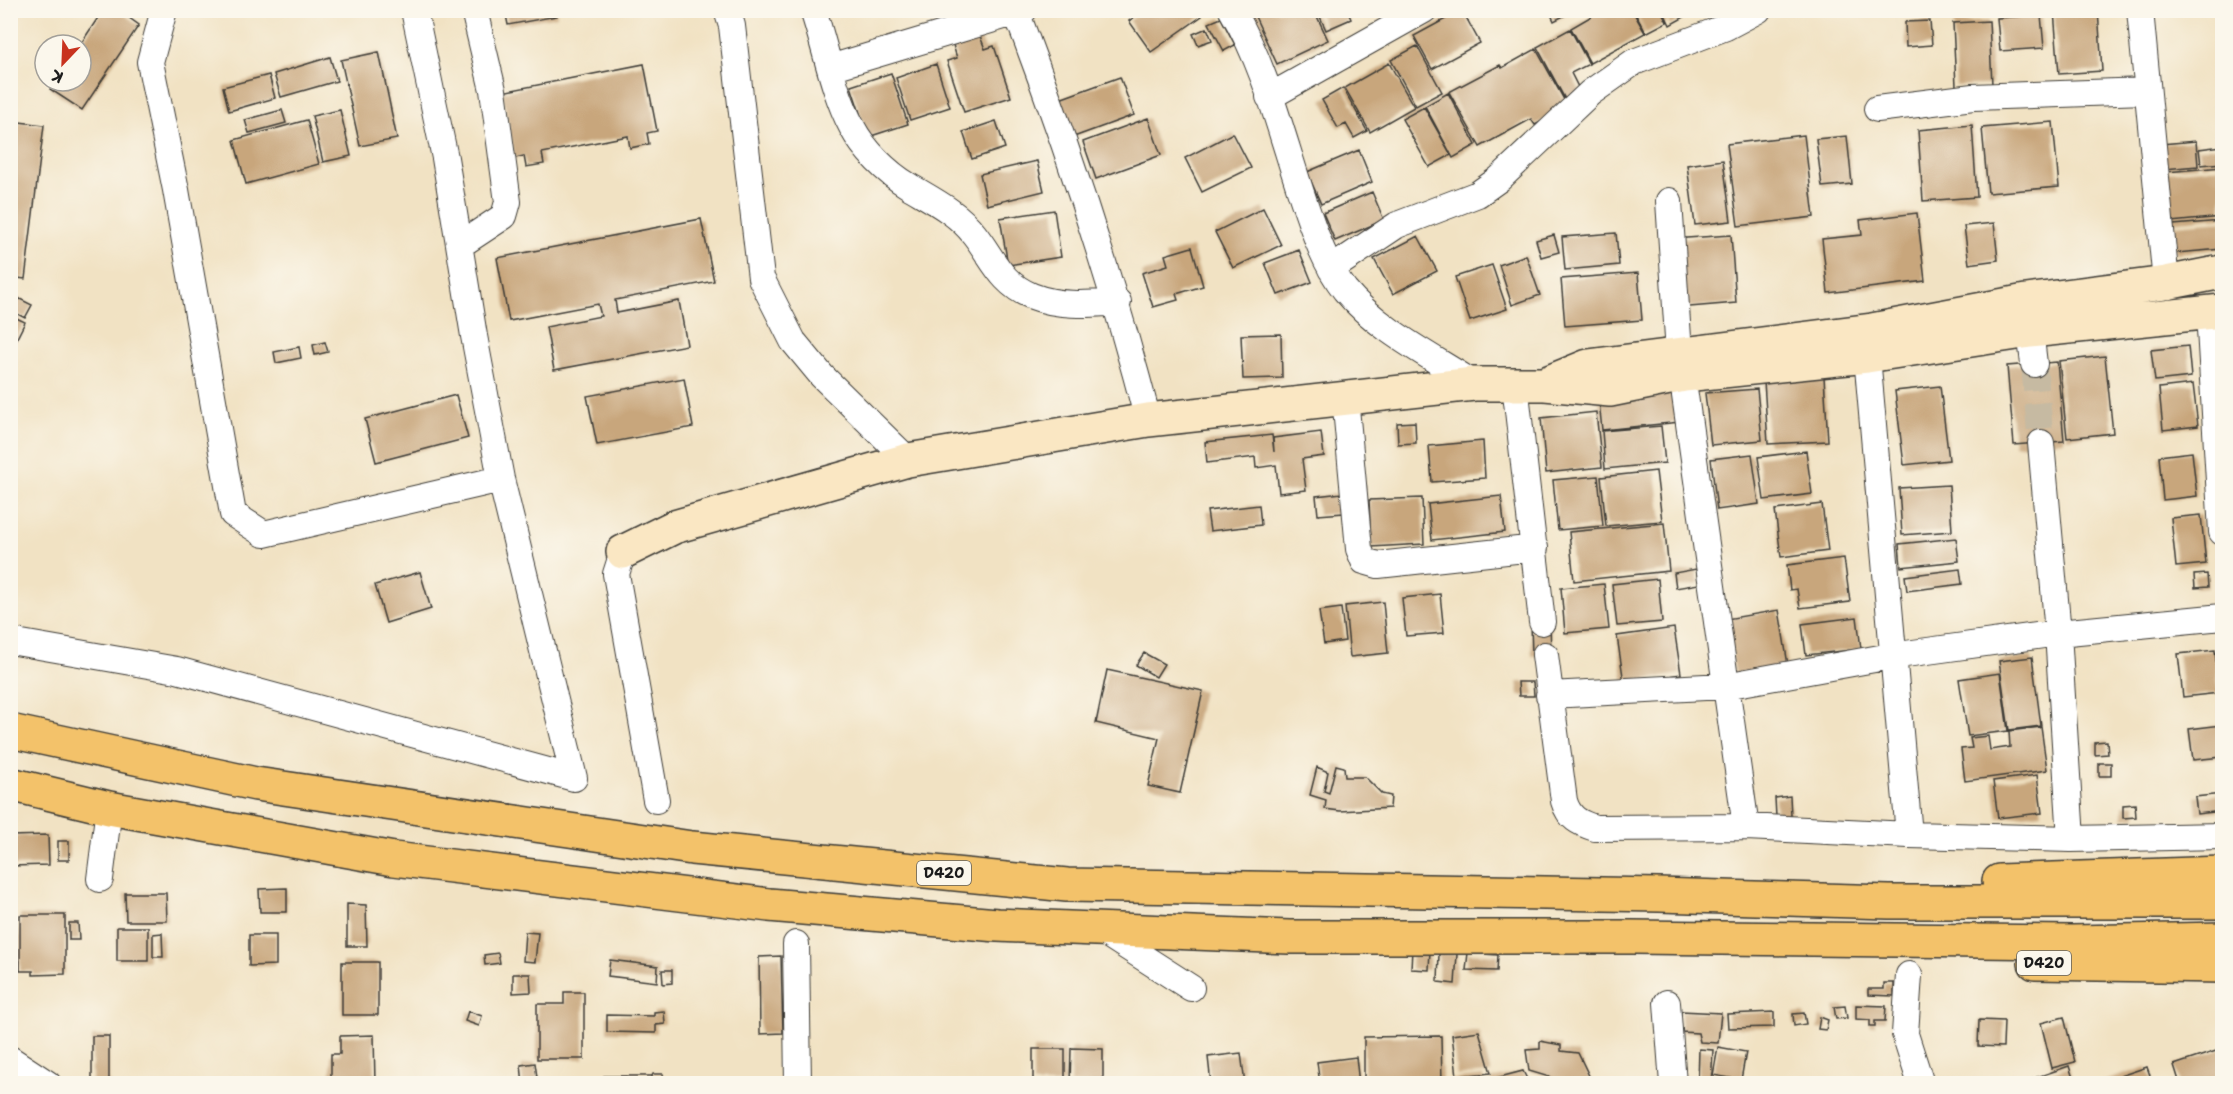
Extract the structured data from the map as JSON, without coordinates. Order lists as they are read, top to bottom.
{
  "streets": {
    "highway": ["D420"]
  },
  "north": "bottom left"
}
